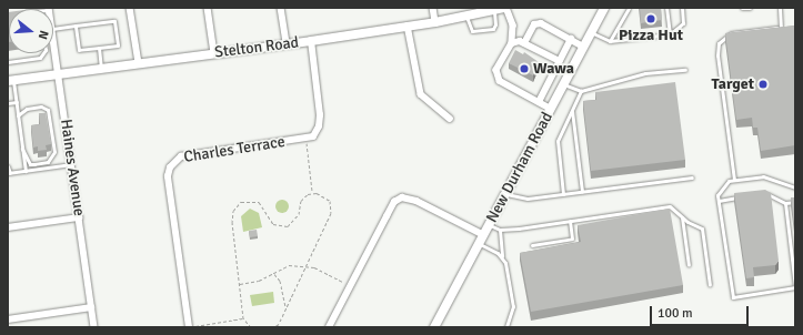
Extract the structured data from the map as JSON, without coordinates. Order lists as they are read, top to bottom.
{
  "streets": {
    "main road": ["Stelton Road", "New Durham Road"],
    "street": ["Charles Terrace", "Haines Avenue"]
  },
  "crossings": [
    ["Stelton Road", "Charles Terrace"],
    ["Stelton Road", "Haines Avenue"]
  ],
  "places": ["Pizza Hut", "Wawa", "Target"],
  "scale_bar": "100 m",
  "north": "right"
}
